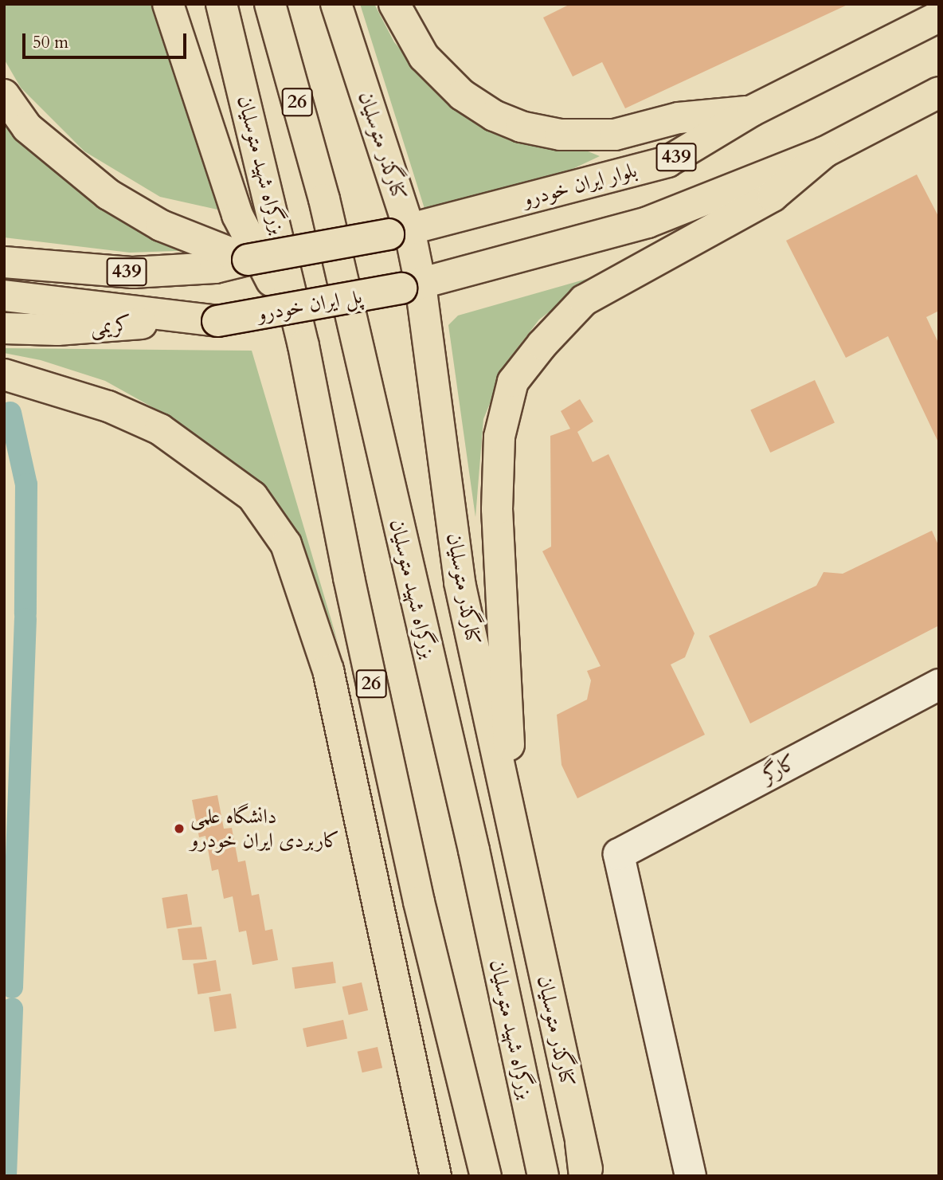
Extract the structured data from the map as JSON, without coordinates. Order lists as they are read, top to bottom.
{
  "streets": {
    "main road": [
      "26",
      "کنارگذر متوسلیان",
      "439",
      "بزرگراه شهید متوسلیان",
      "بلوار ایران خودرو",
      "پل ایران‌ خودرو",
      "کریمی"
    ],
    "lane": ["کارگر"]
  },
  "crossings": [
    ["کنارگذر متوسلیان", "439"],
    ["کنارگذر متوسلیان", "بلوار ایران خودرو"],
    ["کنارگذر متوسلیان", "پل ایران‌ خودرو"],
    ["439", "بلوار ایران خودرو"],
    ["439", "پل ایران‌ خودرو"],
    ["پل ایران‌ خودرو", "کریمی"]
  ],
  "places": ["دانشگاه علمی کاربردی ایران خودرو"],
  "scale_bar": "50 m"
}
